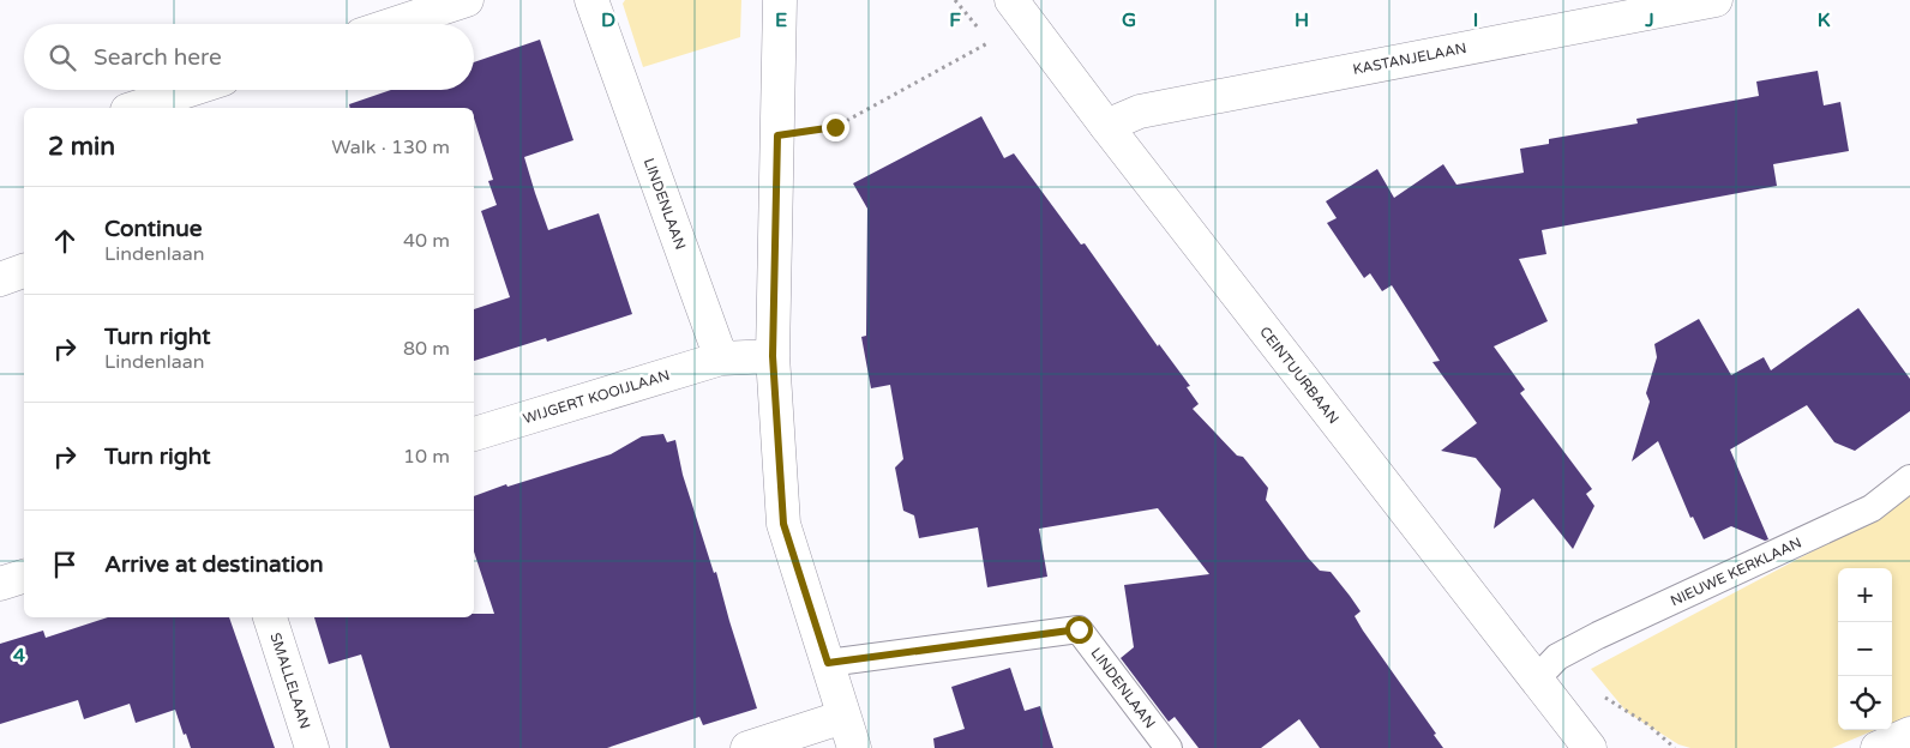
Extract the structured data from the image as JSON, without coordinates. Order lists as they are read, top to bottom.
{
  "streets": {
    "street": [
      "KASTANJELAAN",
      "LINDENLAAN",
      "CEINTUURBAAN",
      "WIJGERT KOOIJLAAN",
      "SMALLELAAN"
    ],
    "lane": ["NIEUWE KERKLAAN"]
  },
  "crossings": [
    ["KASTANJELAAN", "CEINTUURBAAN"],
    ["LINDENLAAN", "WIJGERT KOOIJLAAN"],
    ["CEINTUURBAAN", "NIEUWE KERKLAAN"]
  ],
  "page": {
    "search": "Search here",
    "heading": ["2 min", "Walk · 130 m"],
    "list": [
      ["Continue", "Lindenlaan", "40 m"],
      ["Turn right", "Lindenlaan", "80 m"],
      ["Turn right", "10 m"],
      "Arrive at destination"
    ],
    "map_buttons": ["+", "−"]
  },
  "grid": {
    "columns": [
      "D",
      "E",
      "F",
      "G",
      "H",
      "I",
      "J",
      "K"
    ],
    "rows": ["4"]
  }
}
